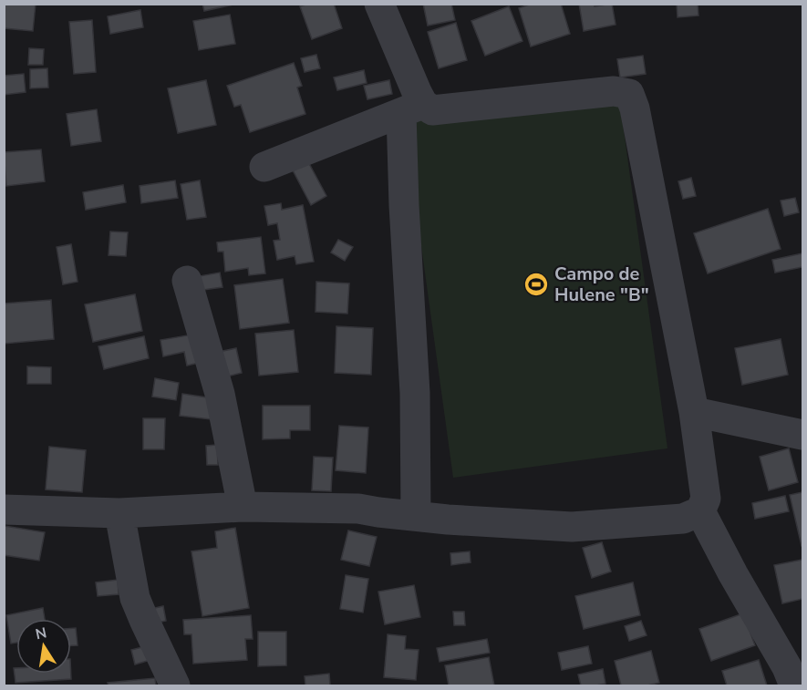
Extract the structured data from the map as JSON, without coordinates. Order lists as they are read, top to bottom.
{
  "places": {
    "sports": ["Campo de Hulene \"B\""]
  },
  "north": "top"
}
